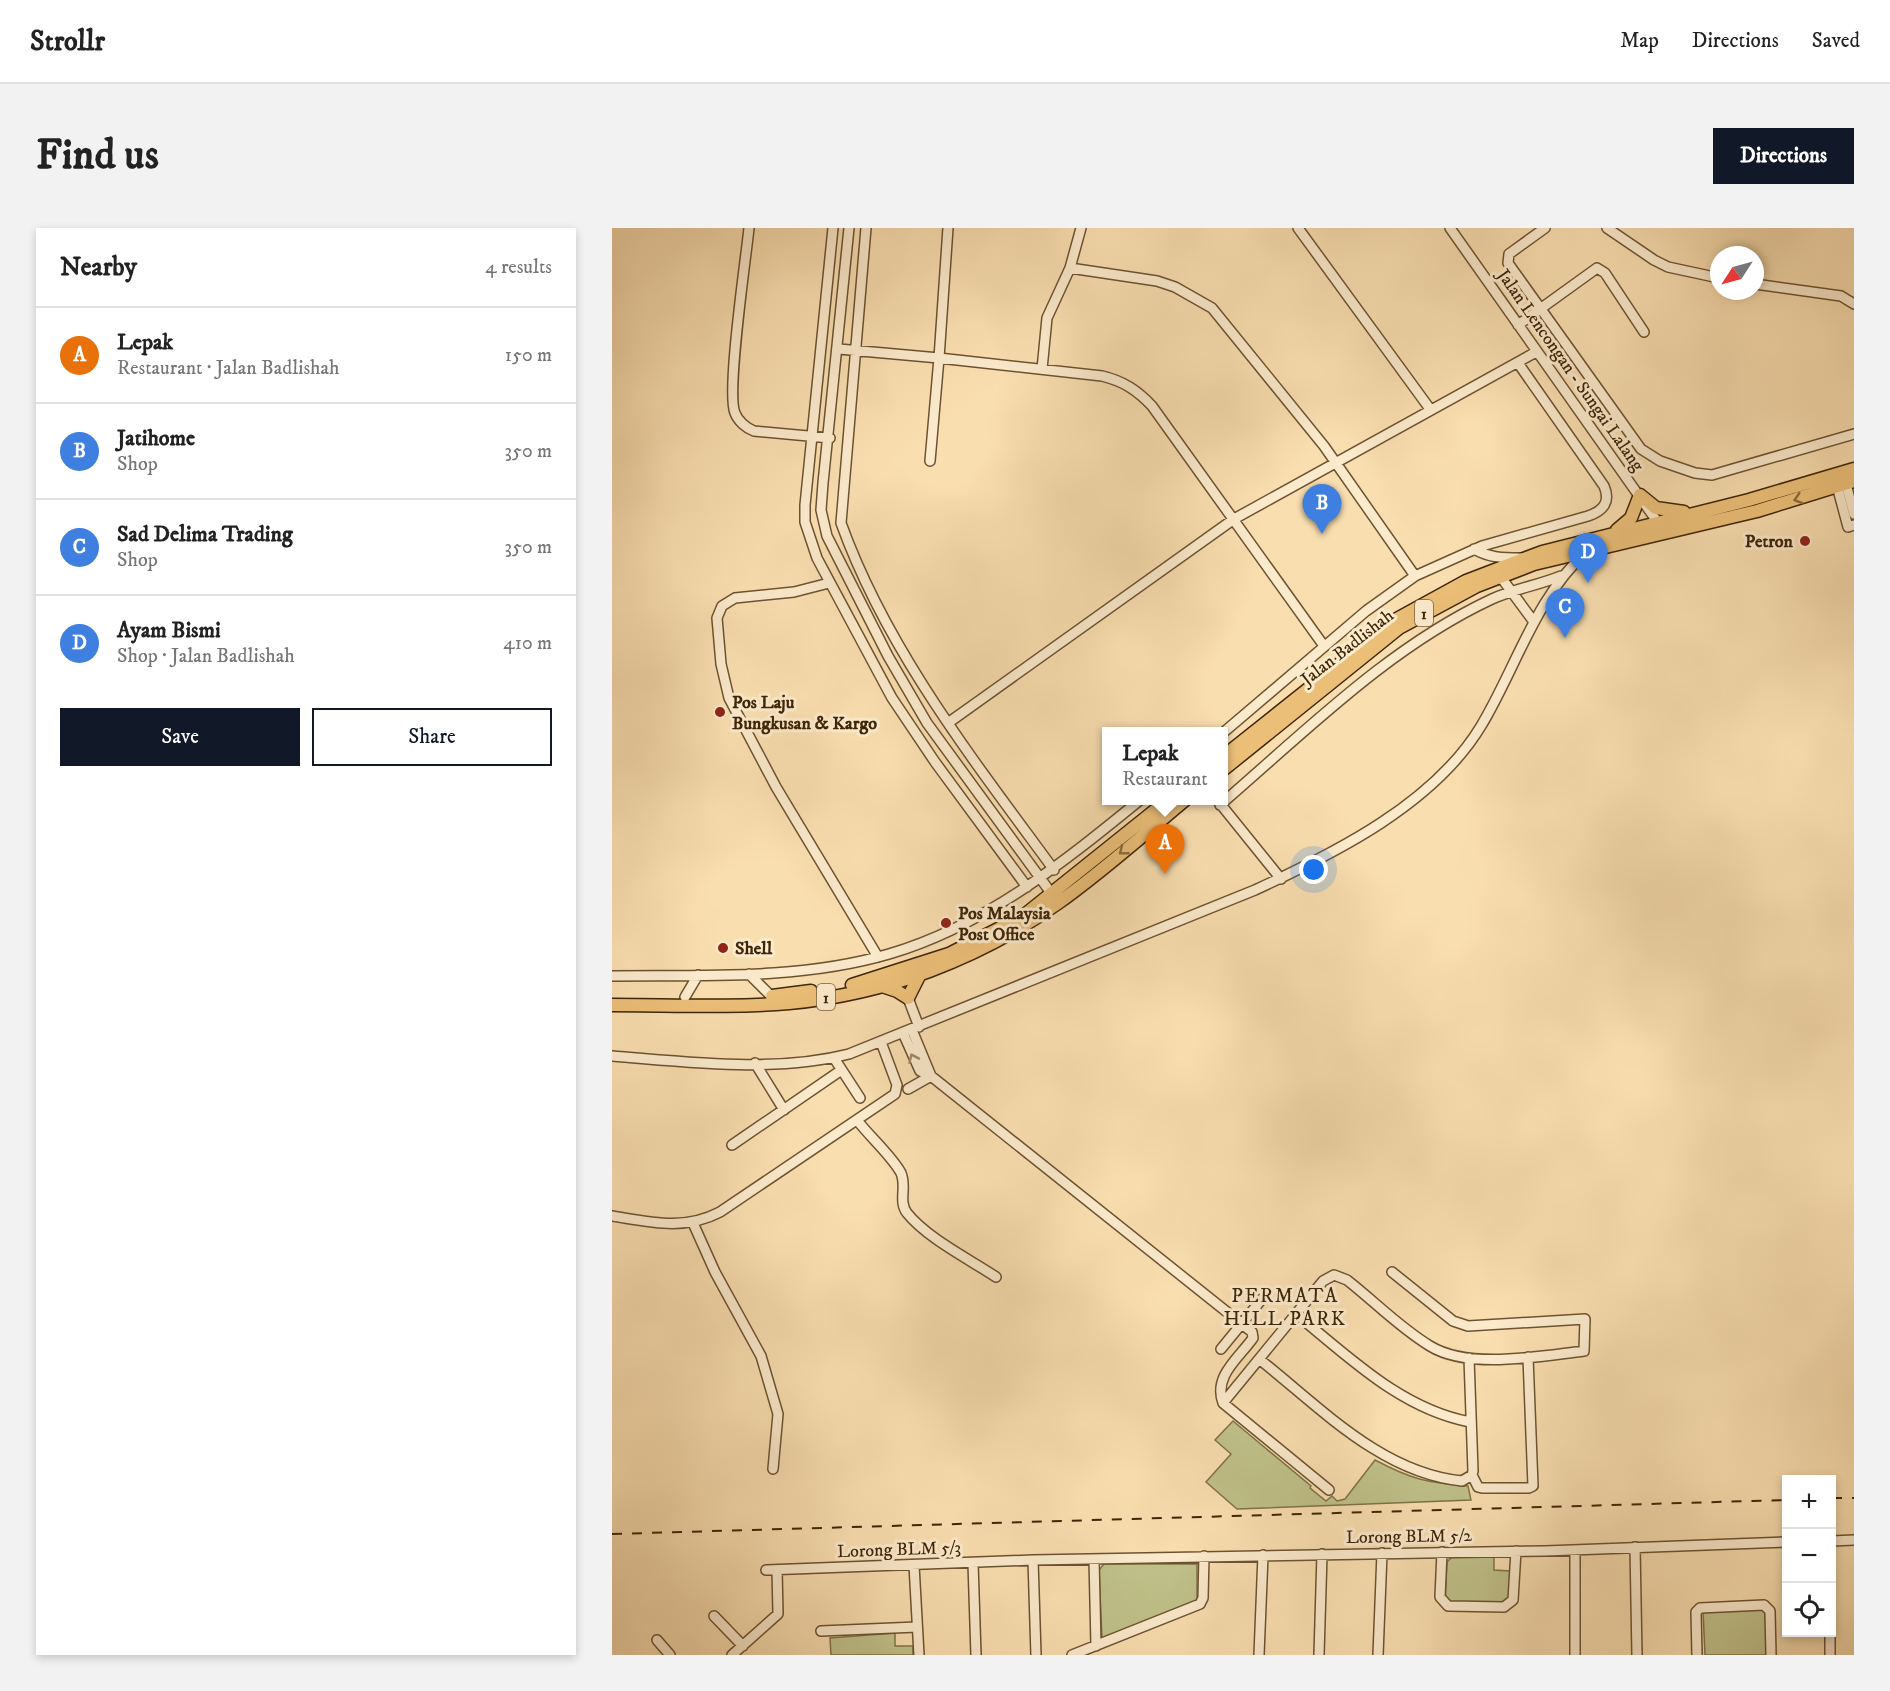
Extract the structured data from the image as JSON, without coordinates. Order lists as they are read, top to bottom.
{
  "streets": {
    "main road": ["1", "Jalan Badlishah"],
    "street": ["Jalan Lencongan - Sungai Lalang", "Lorong BLM 5/2", "Lorong BLM 5/3"]
  },
  "crossings": [
    ["Jalan Lencongan - Sungai Lalang", "Jalan Badlishah"],
    ["Lorong BLM 5/2", "Lorong BLM 5/3"]
  ],
  "districts": ["PERMATA HILL PARK"],
  "places": [
    "Petron",
    "Pos Laju Bungkusan & Kargo",
    "Pos Malaysia Post Office",
    "Shell"
  ],
  "north": "bottom left",
  "page": {
    "header": "Strollr",
    "nav": ["Map", "Directions", "Saved"],
    "buttons": [
      "Directions",
      ["Save", "Share"]
    ],
    "title": "Find us",
    "heading": ["Nearby", "4 results"],
    "list": [
      {
        "mark": "A",
        "name": "Lepak",
        "note": "Restaurant · Jalan Badlishah",
        "value": "150 m"
      },
      {
        "mark": "B",
        "name": "Jatihome",
        "note": "Shop",
        "value": "350 m"
      },
      {
        "mark": "C",
        "name": "Sad Delima Trading",
        "note": "Shop",
        "value": "350 m"
      },
      {
        "mark": "D",
        "name": "Ayam Bismi",
        "note": "Shop · Jalan Badlishah",
        "value": "410 m"
      }
    ],
    "pins": [
      "B",
      "D",
      "C",
      "A"
    ],
    "popup": ["Lepak", "Restaurant"],
    "map_buttons": ["+", "−"]
  }
}
